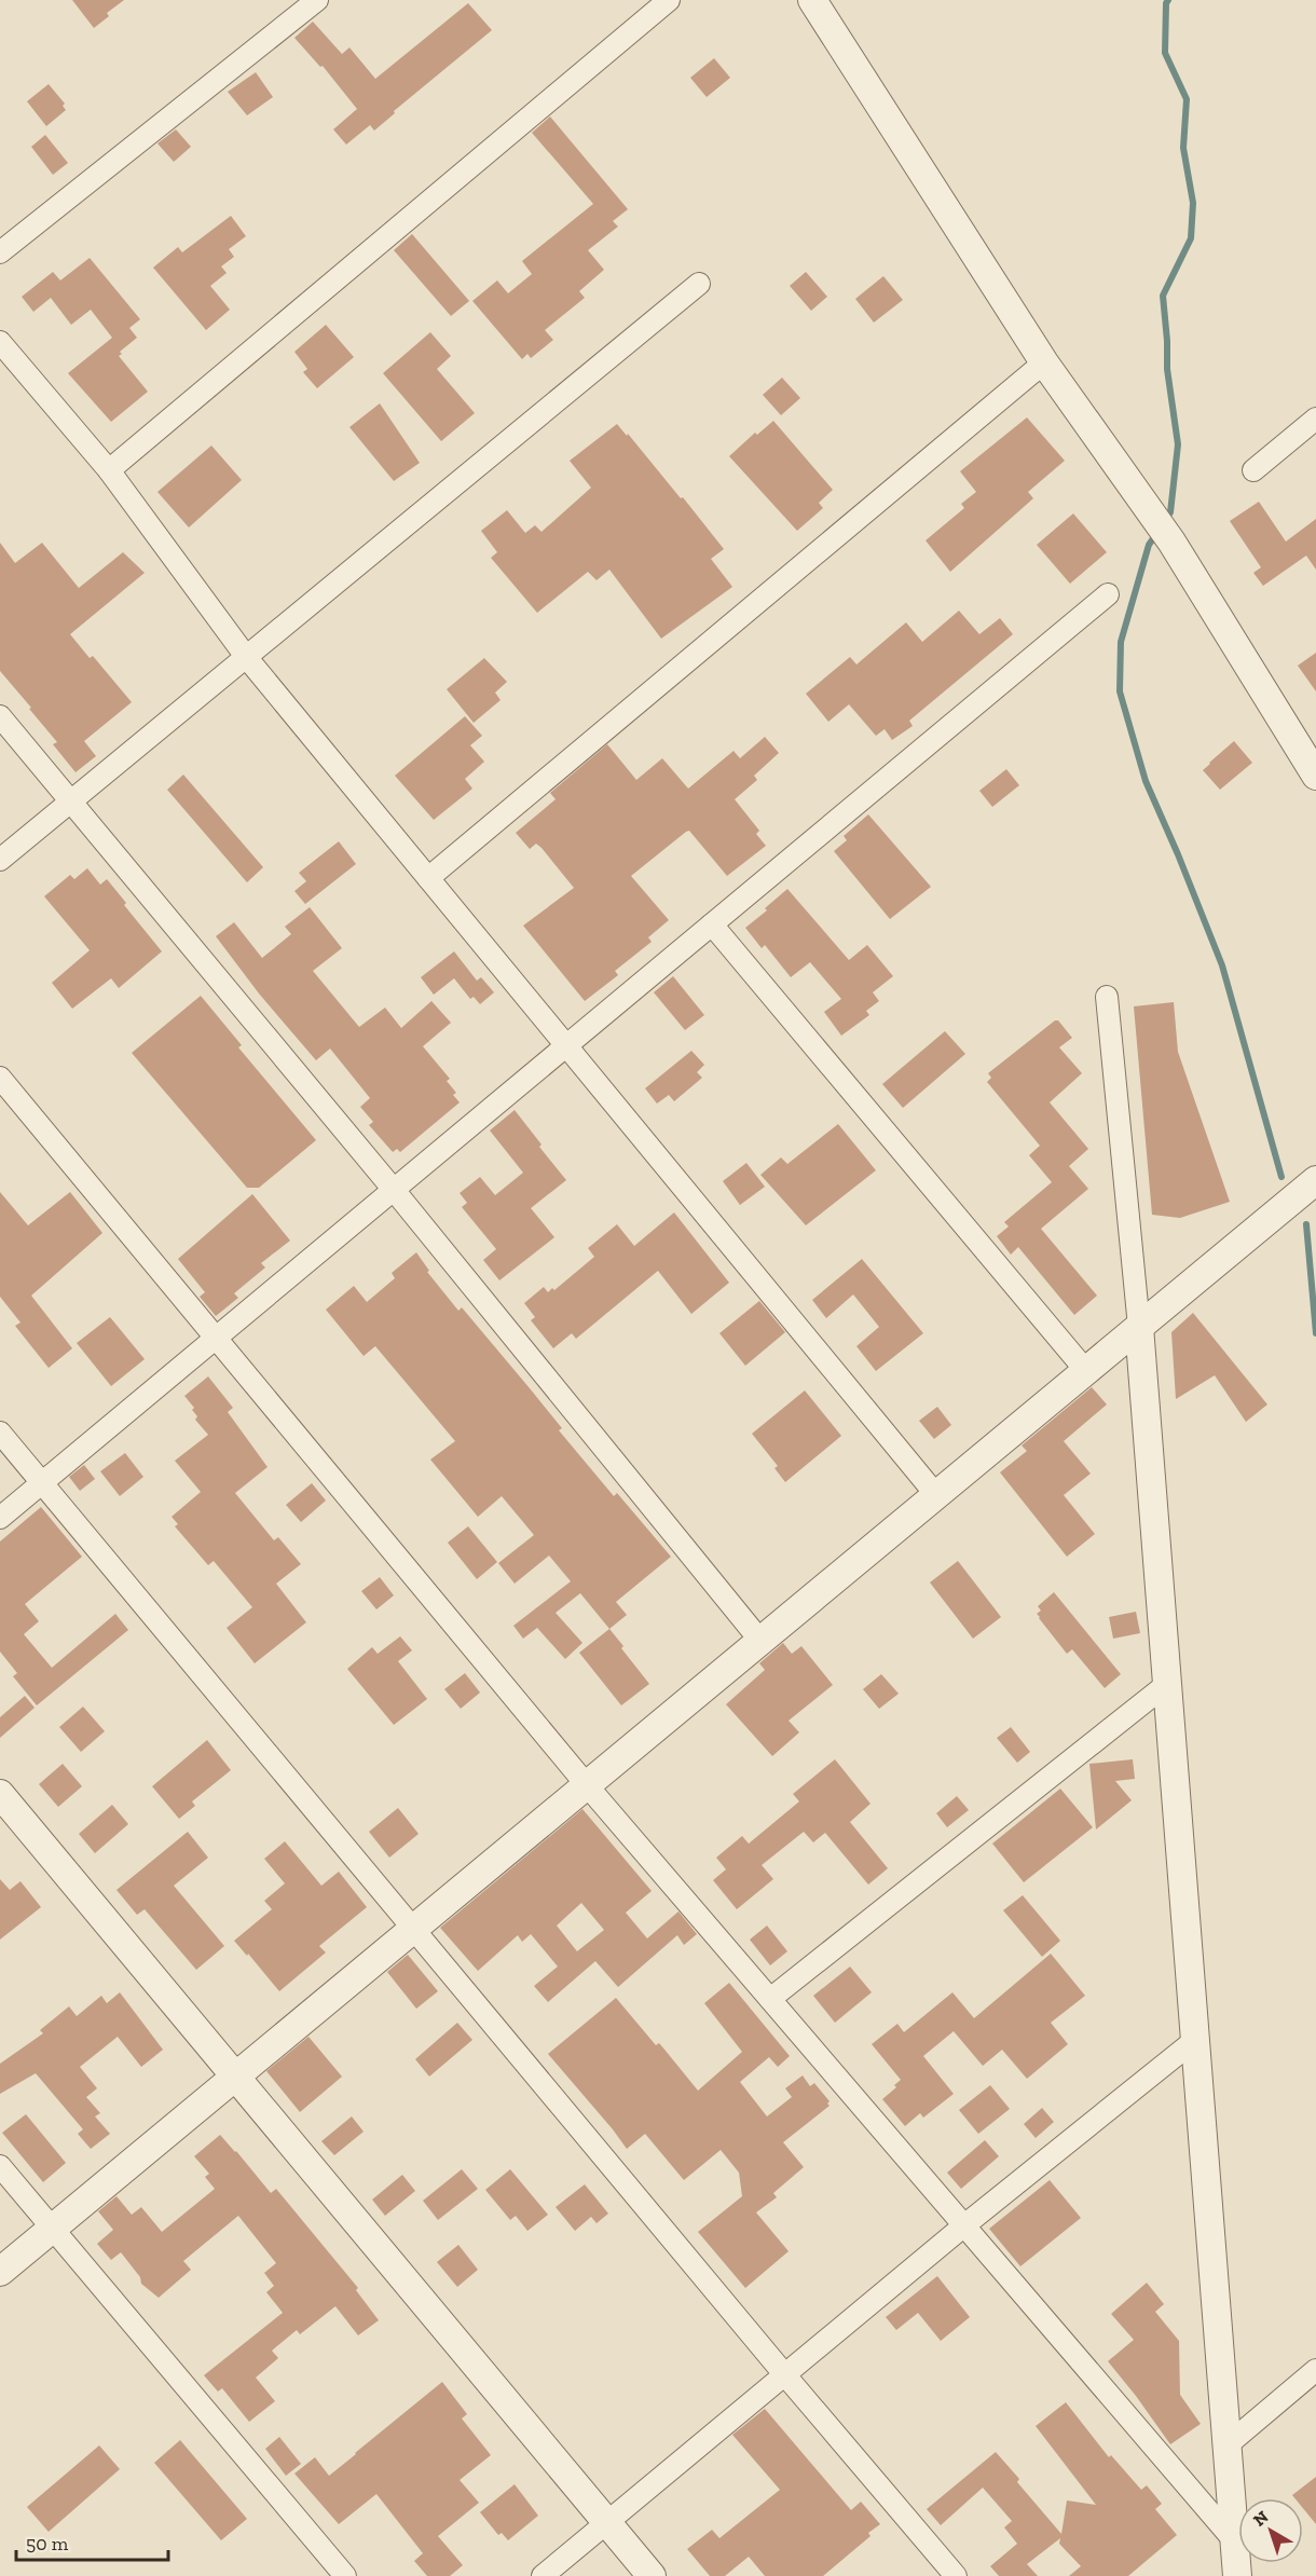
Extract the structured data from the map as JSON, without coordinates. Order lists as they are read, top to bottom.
{
  "scale_bar": "50 m",
  "north": "top left"
}
